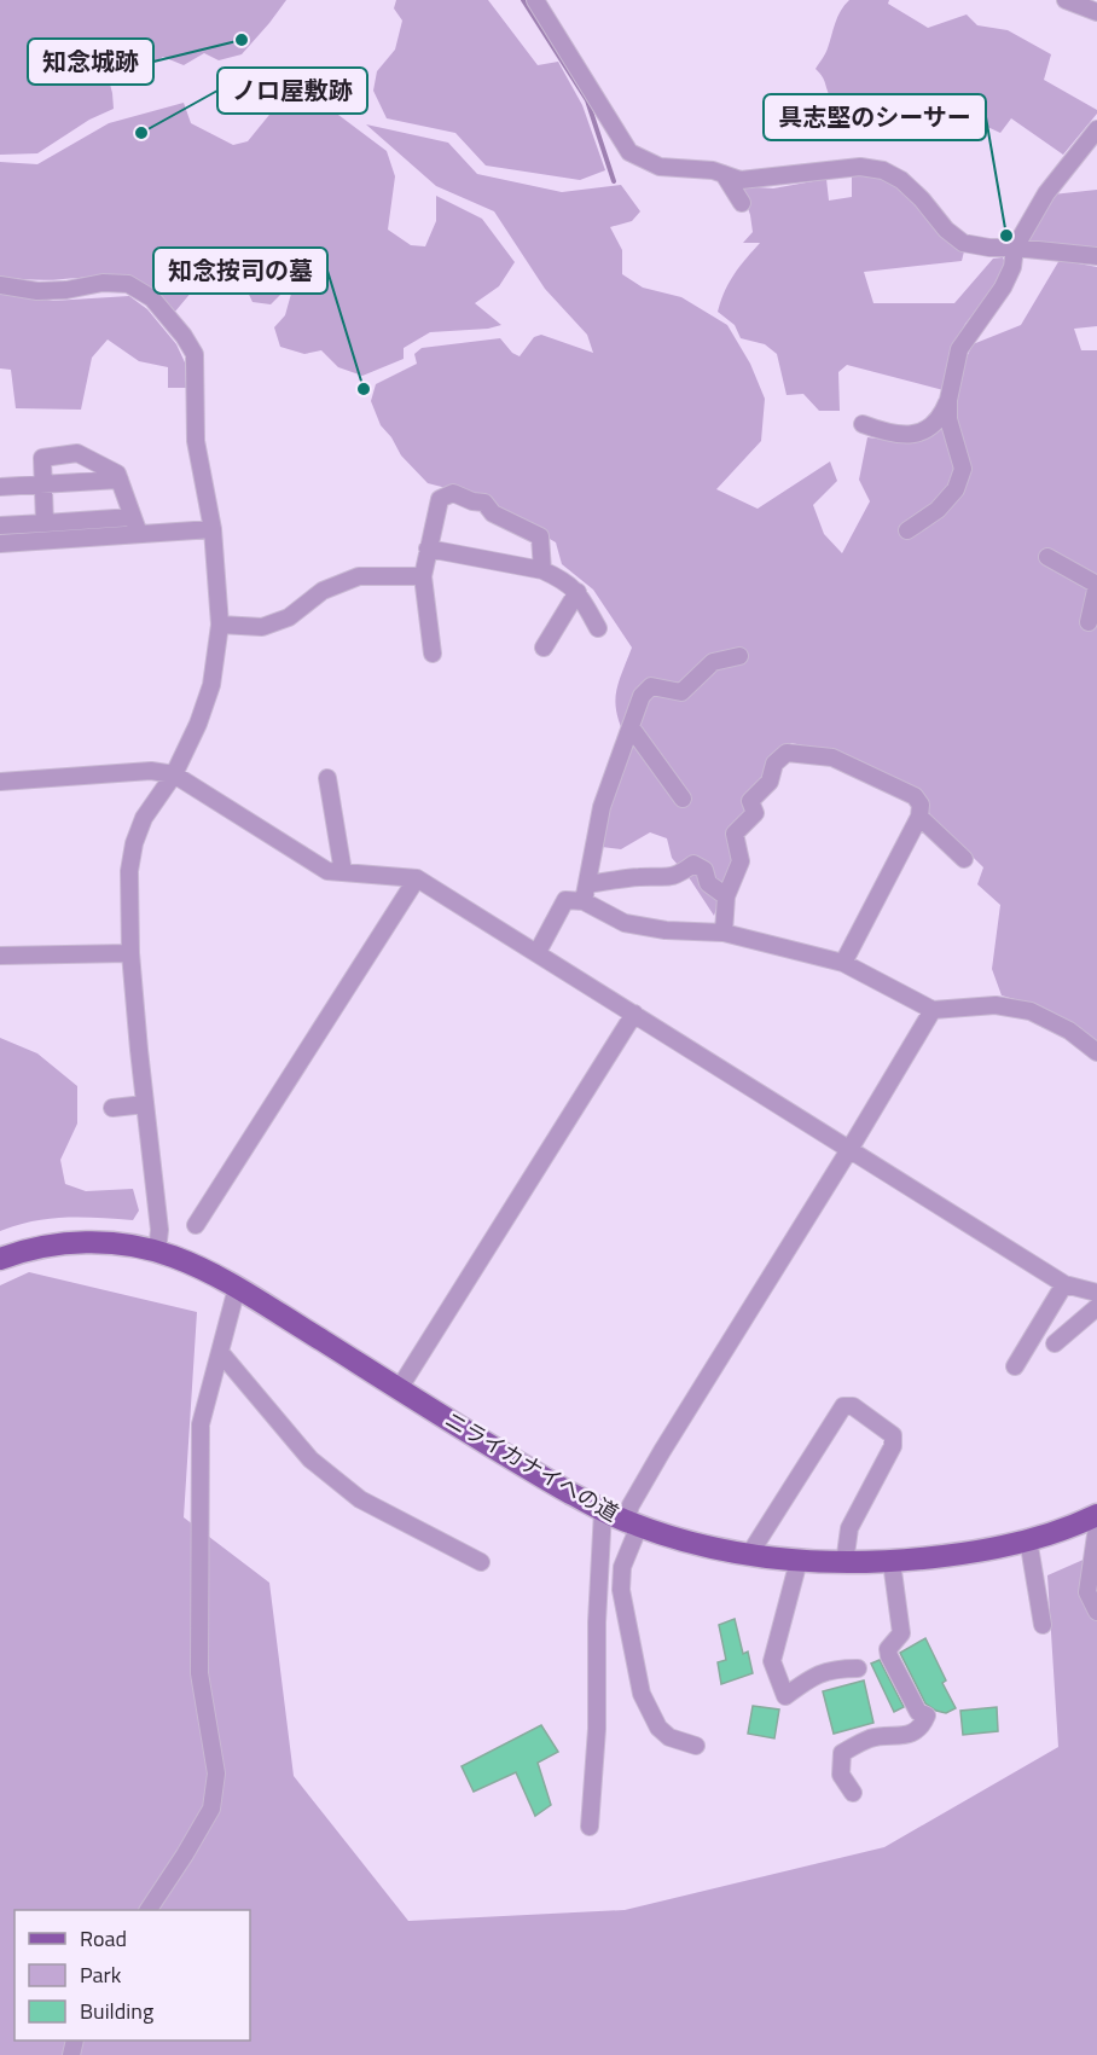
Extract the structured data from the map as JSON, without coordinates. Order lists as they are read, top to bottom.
{
  "streets": {
    "main road": ["ニライカナイへの道"]
  },
  "places": [
    "知念城跡",
    "ノロ屋敷跡",
    "具志堅のシーサー",
    "知念按司の墓"
  ],
  "legend": ["Road", "Park", "Building"]
}
